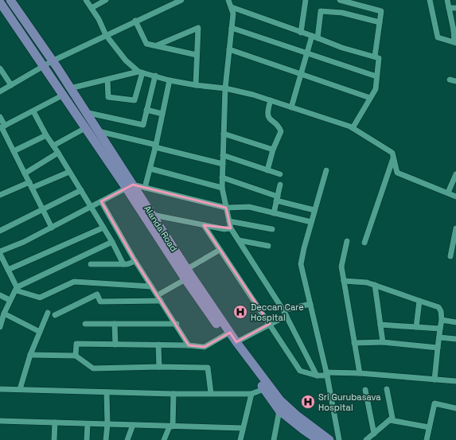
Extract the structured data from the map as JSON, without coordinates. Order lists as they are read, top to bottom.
{
  "streets": {
    "main road": ["Alanda Road"]
  },
  "places": {
    "hospital": ["Deccan Care Hospital", "Sri Gurubasava Hospital"]
  }
}
